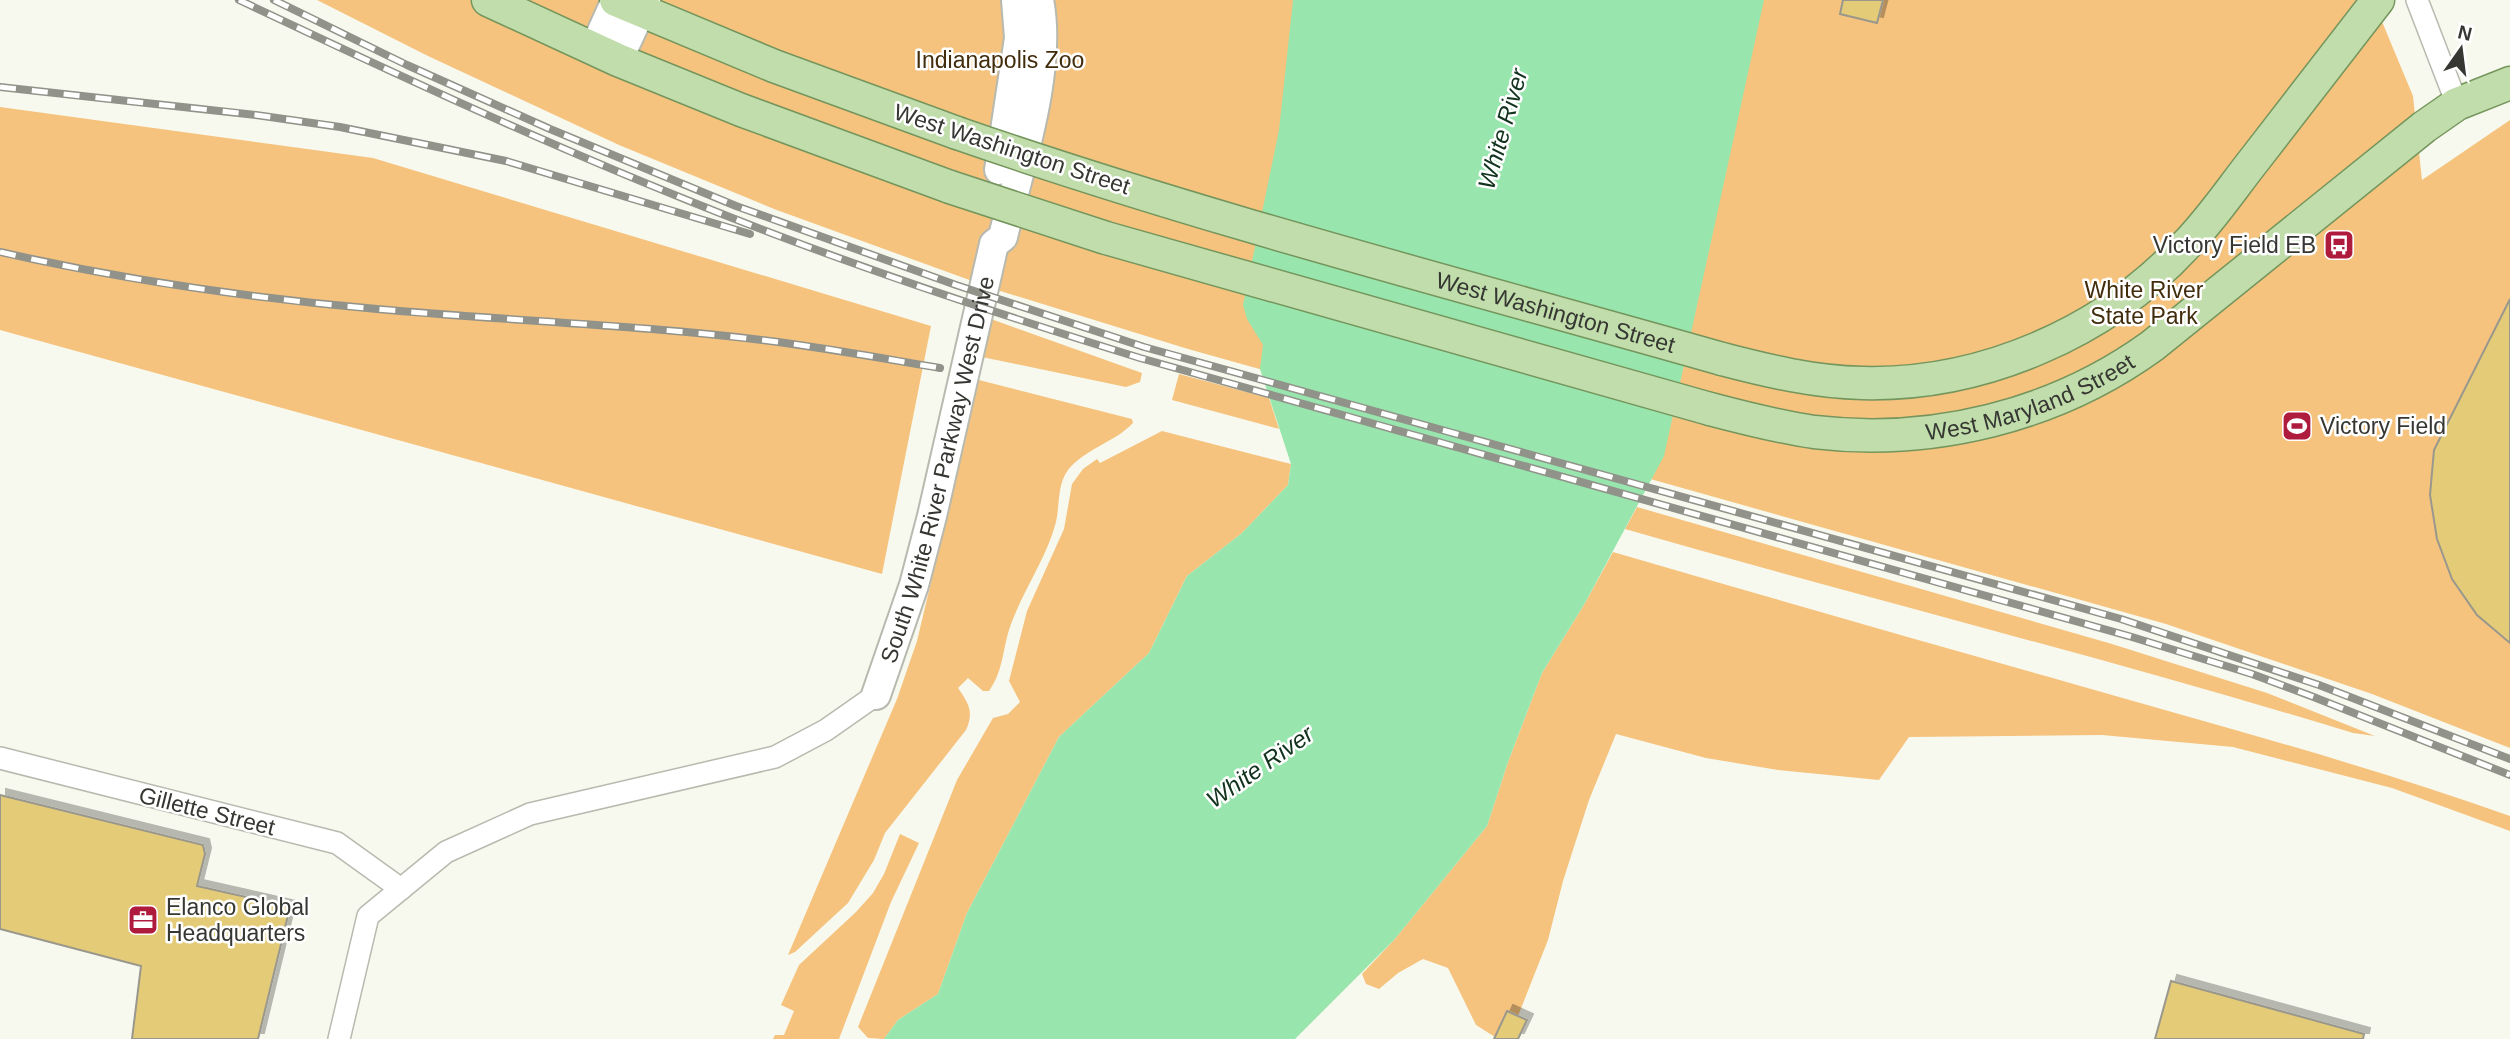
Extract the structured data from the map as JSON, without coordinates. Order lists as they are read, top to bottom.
{
  "streets": {
    "main road": ["West Washington Street", "West Maryland Street"],
    "street": ["South White River Parkway West Drive", "Gillette Street"]
  },
  "water": ["White River"],
  "parks": ["Indianapolis Zoo", "White River State Park"],
  "places": {
    "bus stop": ["Victory Field EB"],
    "sports": ["Victory Field"],
    "office": ["Elanco Global Headquarters"]
  },
  "north": "top"
}
